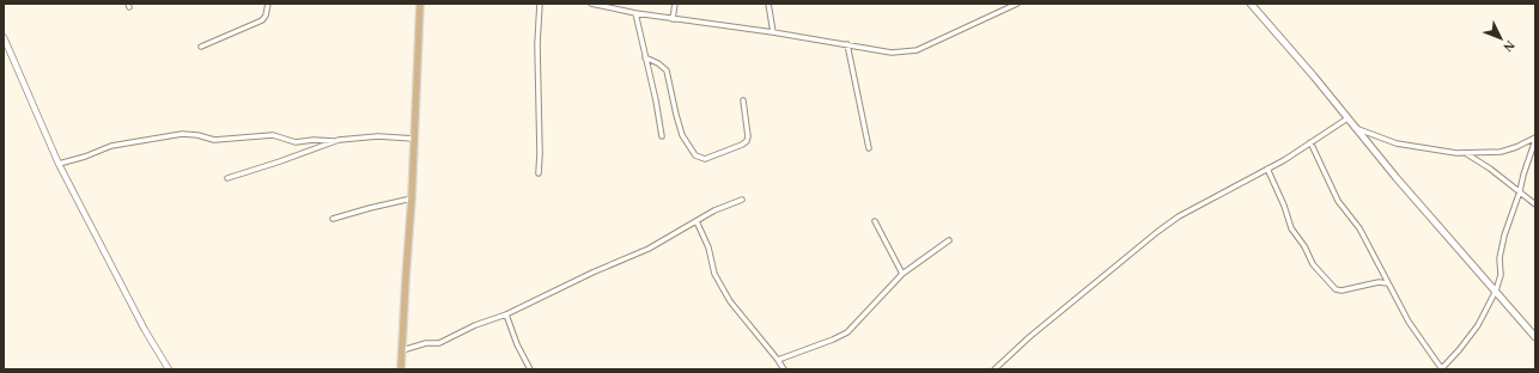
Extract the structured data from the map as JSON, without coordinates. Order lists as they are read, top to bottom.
{
  "north": "bottom right"
}
